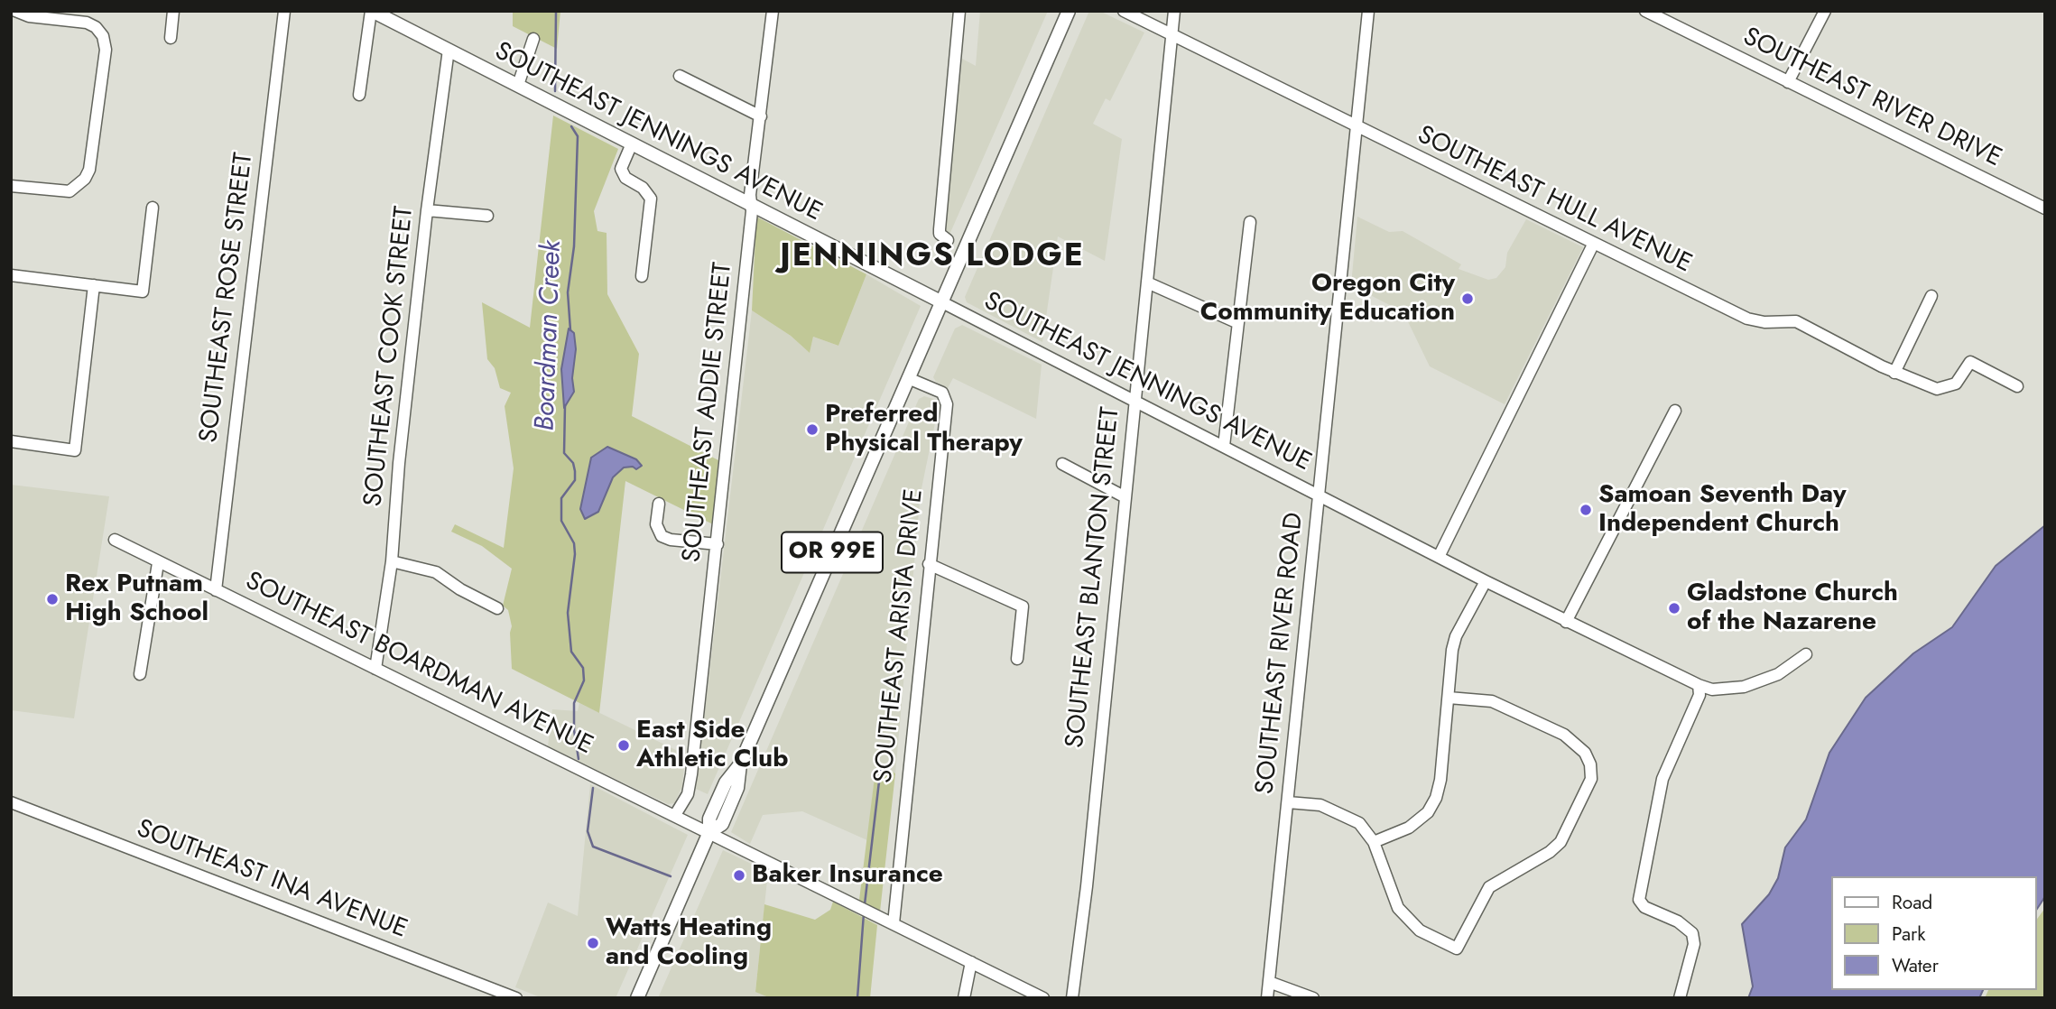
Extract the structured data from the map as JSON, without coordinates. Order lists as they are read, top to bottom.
{
  "streets": {
    "main road": ["SOUTHEAST JENNINGS AVENUE", "OR 99E"],
    "street": [
      "SOUTHEAST RIVER DRIVE",
      "SOUTHEAST HULL AVENUE",
      "SOUTHEAST ROSE STREET",
      "SOUTHEAST COOK STREET",
      "SOUTHEAST ADDIE STREET",
      "SOUTHEAST BLANTON STREET",
      "SOUTHEAST ARISTA DRIVE",
      "SOUTHEAST RIVER ROAD",
      "SOUTHEAST BOARDMAN AVENUE",
      "SOUTHEAST INA AVENUE"
    ]
  },
  "crossings": [
    ["SOUTHEAST JENNINGS AVENUE", "SOUTHEAST COOK STREET"],
    ["SOUTHEAST JENNINGS AVENUE", "SOUTHEAST ADDIE STREET"],
    ["SOUTHEAST JENNINGS AVENUE", "OR 99E"],
    ["SOUTHEAST JENNINGS AVENUE", "SOUTHEAST BLANTON STREET"],
    ["SOUTHEAST JENNINGS AVENUE", "SOUTHEAST RIVER ROAD"],
    ["SOUTHEAST HULL AVENUE", "SOUTHEAST BLANTON STREET"],
    ["SOUTHEAST HULL AVENUE", "SOUTHEAST RIVER ROAD"],
    ["SOUTHEAST ROSE STREET", "SOUTHEAST BOARDMAN AVENUE"],
    ["SOUTHEAST COOK STREET", "SOUTHEAST BOARDMAN AVENUE"],
    ["SOUTHEAST ADDIE STREET", "SOUTHEAST BOARDMAN AVENUE"],
    ["OR 99E", "SOUTHEAST ARISTA DRIVE"],
    ["OR 99E", "SOUTHEAST BOARDMAN AVENUE"],
    ["SOUTHEAST ARISTA DRIVE", "SOUTHEAST BOARDMAN AVENUE"]
  ],
  "districts": ["JENNINGS LODGE"],
  "water": ["Boardman Creek"],
  "places": [
    "Oregon City Community Education",
    "Preferred Physical Therapy",
    "Samoan Seventh Day Independent Church",
    "Rex Putnam High School",
    "Gladstone Church of the Nazarene",
    "East Side Athletic Club",
    "Baker Insurance",
    "Watts Heating and Cooling"
  ],
  "legend": ["Road", "Park", "Water"]
}
